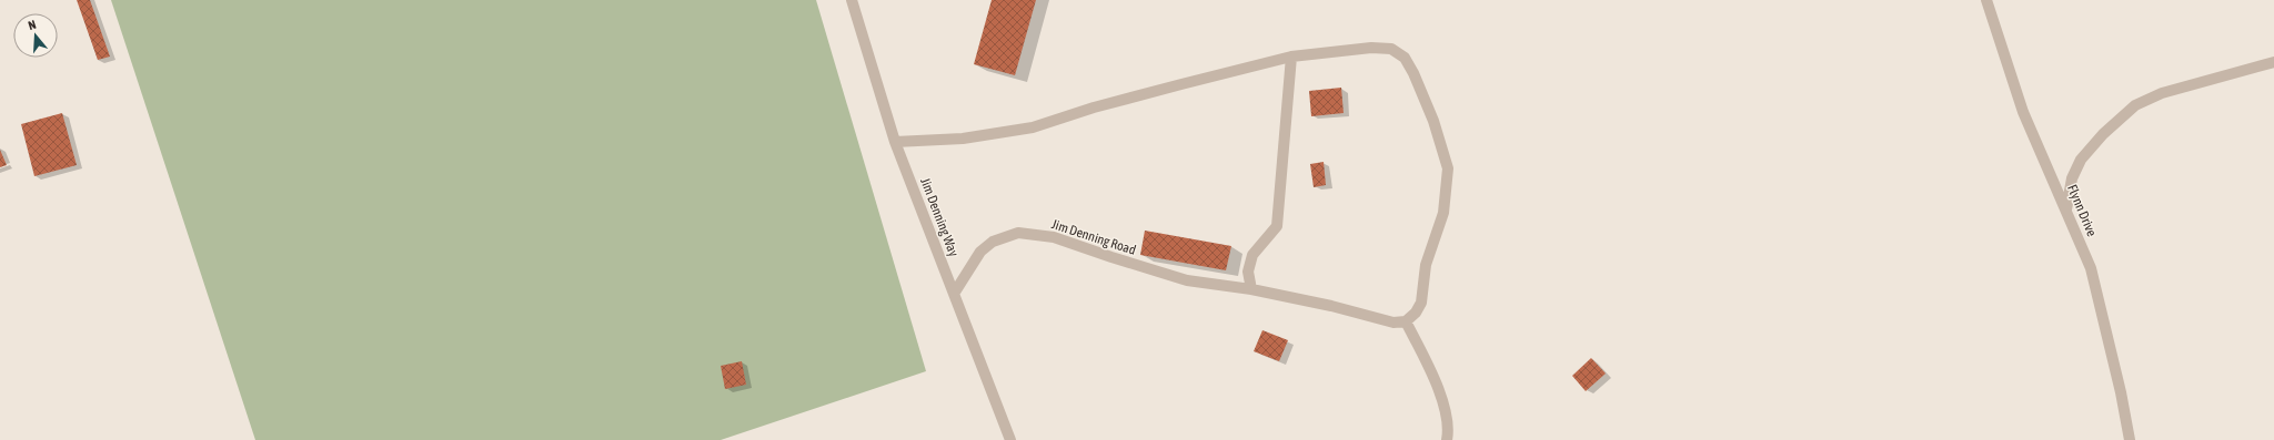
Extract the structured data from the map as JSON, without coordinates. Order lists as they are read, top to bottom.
{
  "streets": {
    "street": ["Flynn Drive", "Jim Denning Way", "Jim Denning Road"]
  },
  "crossings": [
    ["Jim Denning Way", "Jim Denning Road"]
  ],
  "north": "top"
}
